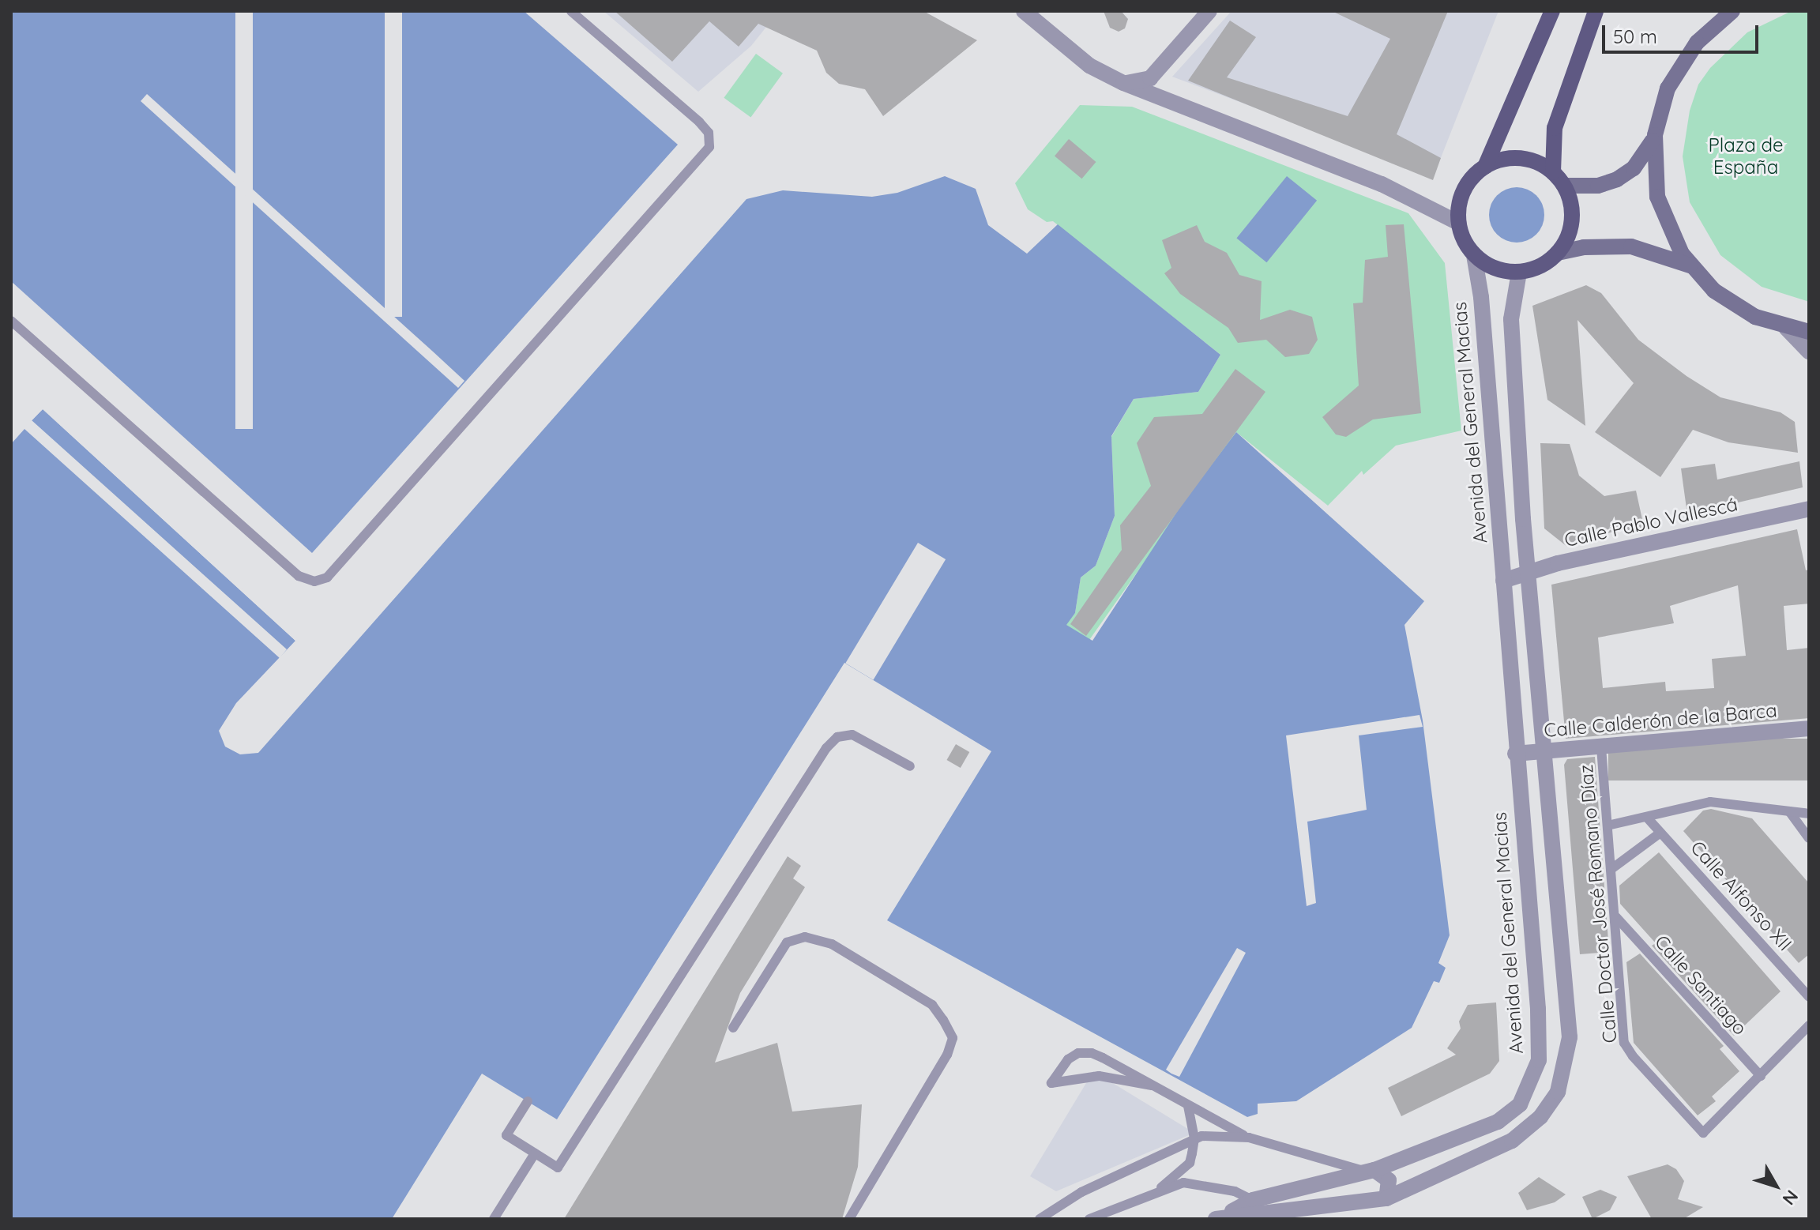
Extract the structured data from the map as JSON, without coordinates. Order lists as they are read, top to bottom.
{
  "streets": {
    "street": ["Avenida del General Macias", "Calle Pablo Vallescá", "Calle Calderón de la Barca"],
    "lane": ["Calle Alfonso XII", "Calle Doctor José Romano Díaz", "Calle Santiago"]
  },
  "crossings": [
    ["Avenida del General Macias", "Calle Pablo Vallescá"],
    ["Avenida del General Macias", "Calle Calderón de la Barca"],
    ["Calle Calderón de la Barca", "Calle Doctor José Romano Díaz"],
    ["Calle Doctor José Romano Díaz", "Calle Santiago"]
  ],
  "parks": ["Plaza de España"],
  "scale_bar": "50 m",
  "north": "bottom right"
}
